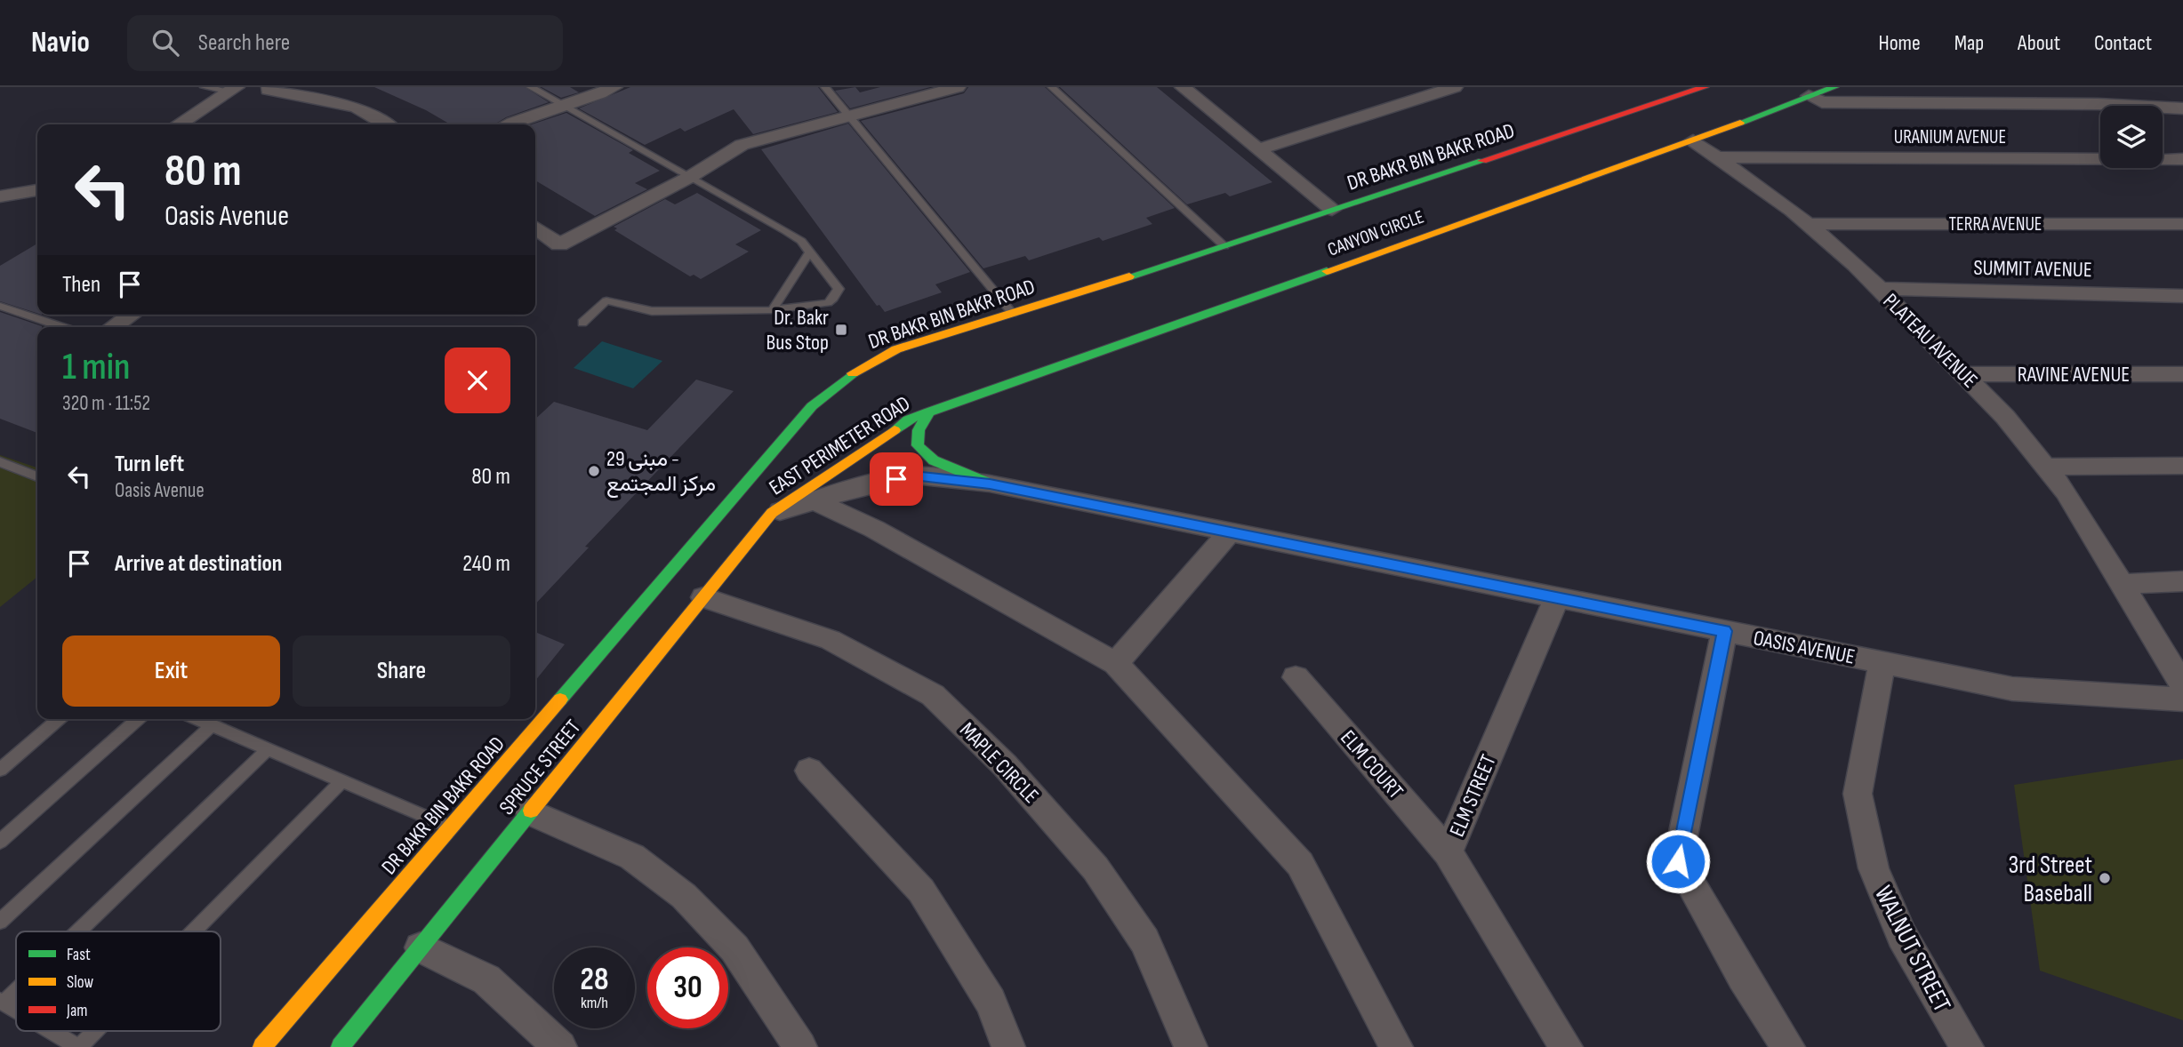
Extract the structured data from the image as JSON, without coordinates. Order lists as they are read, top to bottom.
{
  "streets": {
    "main road": [
      "DR BAKR BIN BAKR ROAD",
      "CANYON CIRCLE",
      "EAST PERIMETER ROAD",
      "OASIS AVENUE",
      "SPRUCE STREET"
    ],
    "street": [
      "URANIUM AVENUE",
      "TERRA AVENUE",
      "SUMMIT AVENUE",
      "PLATEAU AVENUE",
      "RAVINE AVENUE",
      "MAPLE CIRCLE",
      "ELM COURT",
      "ELM STREET",
      "WALNUT STREET"
    ]
  },
  "crossings": [
    ["URANIUM AVENUE", "PLATEAU AVENUE"],
    ["TERRA AVENUE", "PLATEAU AVENUE"],
    ["CANYON CIRCLE", "PLATEAU AVENUE"],
    ["CANYON CIRCLE", "EAST PERIMETER ROAD"],
    ["SUMMIT AVENUE", "PLATEAU AVENUE"],
    ["PLATEAU AVENUE", "RAVINE AVENUE"],
    ["EAST PERIMETER ROAD", "OASIS AVENUE"],
    ["EAST PERIMETER ROAD", "SPRUCE STREET"],
    ["OASIS AVENUE", "SPRUCE STREET"],
    ["OASIS AVENUE", "ELM STREET"],
    ["OASIS AVENUE", "WALNUT STREET"],
    ["MAPLE CIRCLE", "SPRUCE STREET"],
    ["ELM COURT", "ELM STREET"]
  ],
  "places": {
    "transit": ["Dr. Bakr Bus Stop"],
    "other": ["مبنى 29 - مركز المجتمع", "3rd Street Baseball"]
  },
  "legend": ["Fast", "Slow", "Jam"],
  "page": {
    "header": "Navio",
    "search": "Search here",
    "nav": [
      "Home",
      "Map",
      "About",
      "Contact"
    ],
    "turn": ["80 m", "Oasis Avenue"],
    "then": "Then",
    "heading": ["1 min", "320 m · 11:52"],
    "list": [
      {
        "name": "Turn left",
        "note": "Oasis Avenue",
        "value": "80 m"
      },
      {
        "name": "Arrive at destination",
        "value": "240 m"
      }
    ],
    "buttons": ["Exit", "Share"],
    "speed": "28 km/h",
    "limit": "30"
  }
}
